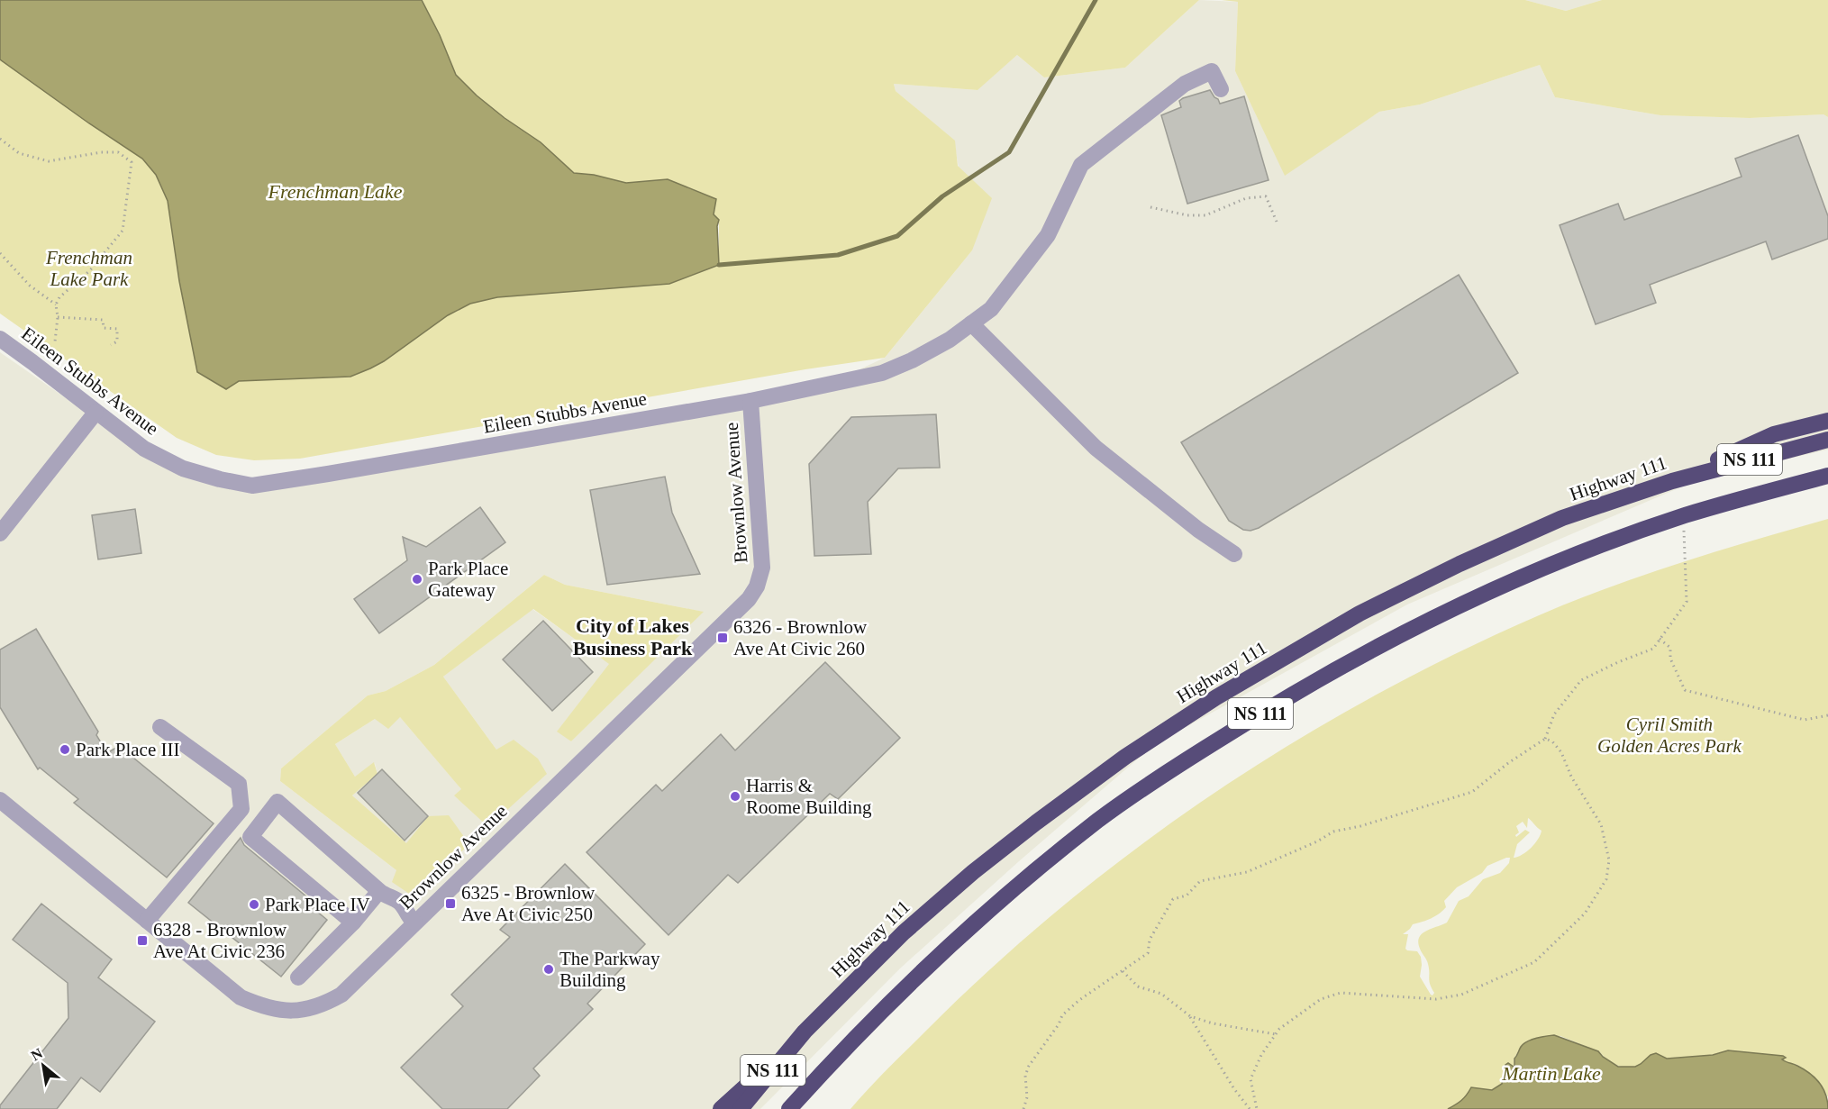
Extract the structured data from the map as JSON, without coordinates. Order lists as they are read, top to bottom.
{
  "streets": {
    "highway": ["NS 111", "Highway 111"],
    "street": ["Eileen Stubbs Avenue", "Brownlow Avenue"]
  },
  "crossings": [
    ["Eileen Stubbs Avenue", "Brownlow Avenue"]
  ],
  "districts": ["City of Lakes Business Park"],
  "water": ["Frenchman Lake", "Martin Lake"],
  "parks": ["Frenchman Lake Park", "Cyril Smith Golden Acres Park"],
  "places": {
    "other": [
      "Park Place Gateway",
      "Park Place III",
      "Harris & Roome Building",
      "Park Place IV",
      "The Parkway Building"
    ],
    "transit": ["6326 - Brownlow Ave At Civic 260", "6325 - Brownlow Ave At Civic 250", "6328 - Brownlow Ave At Civic 236"]
  },
  "north": "top left"
}
